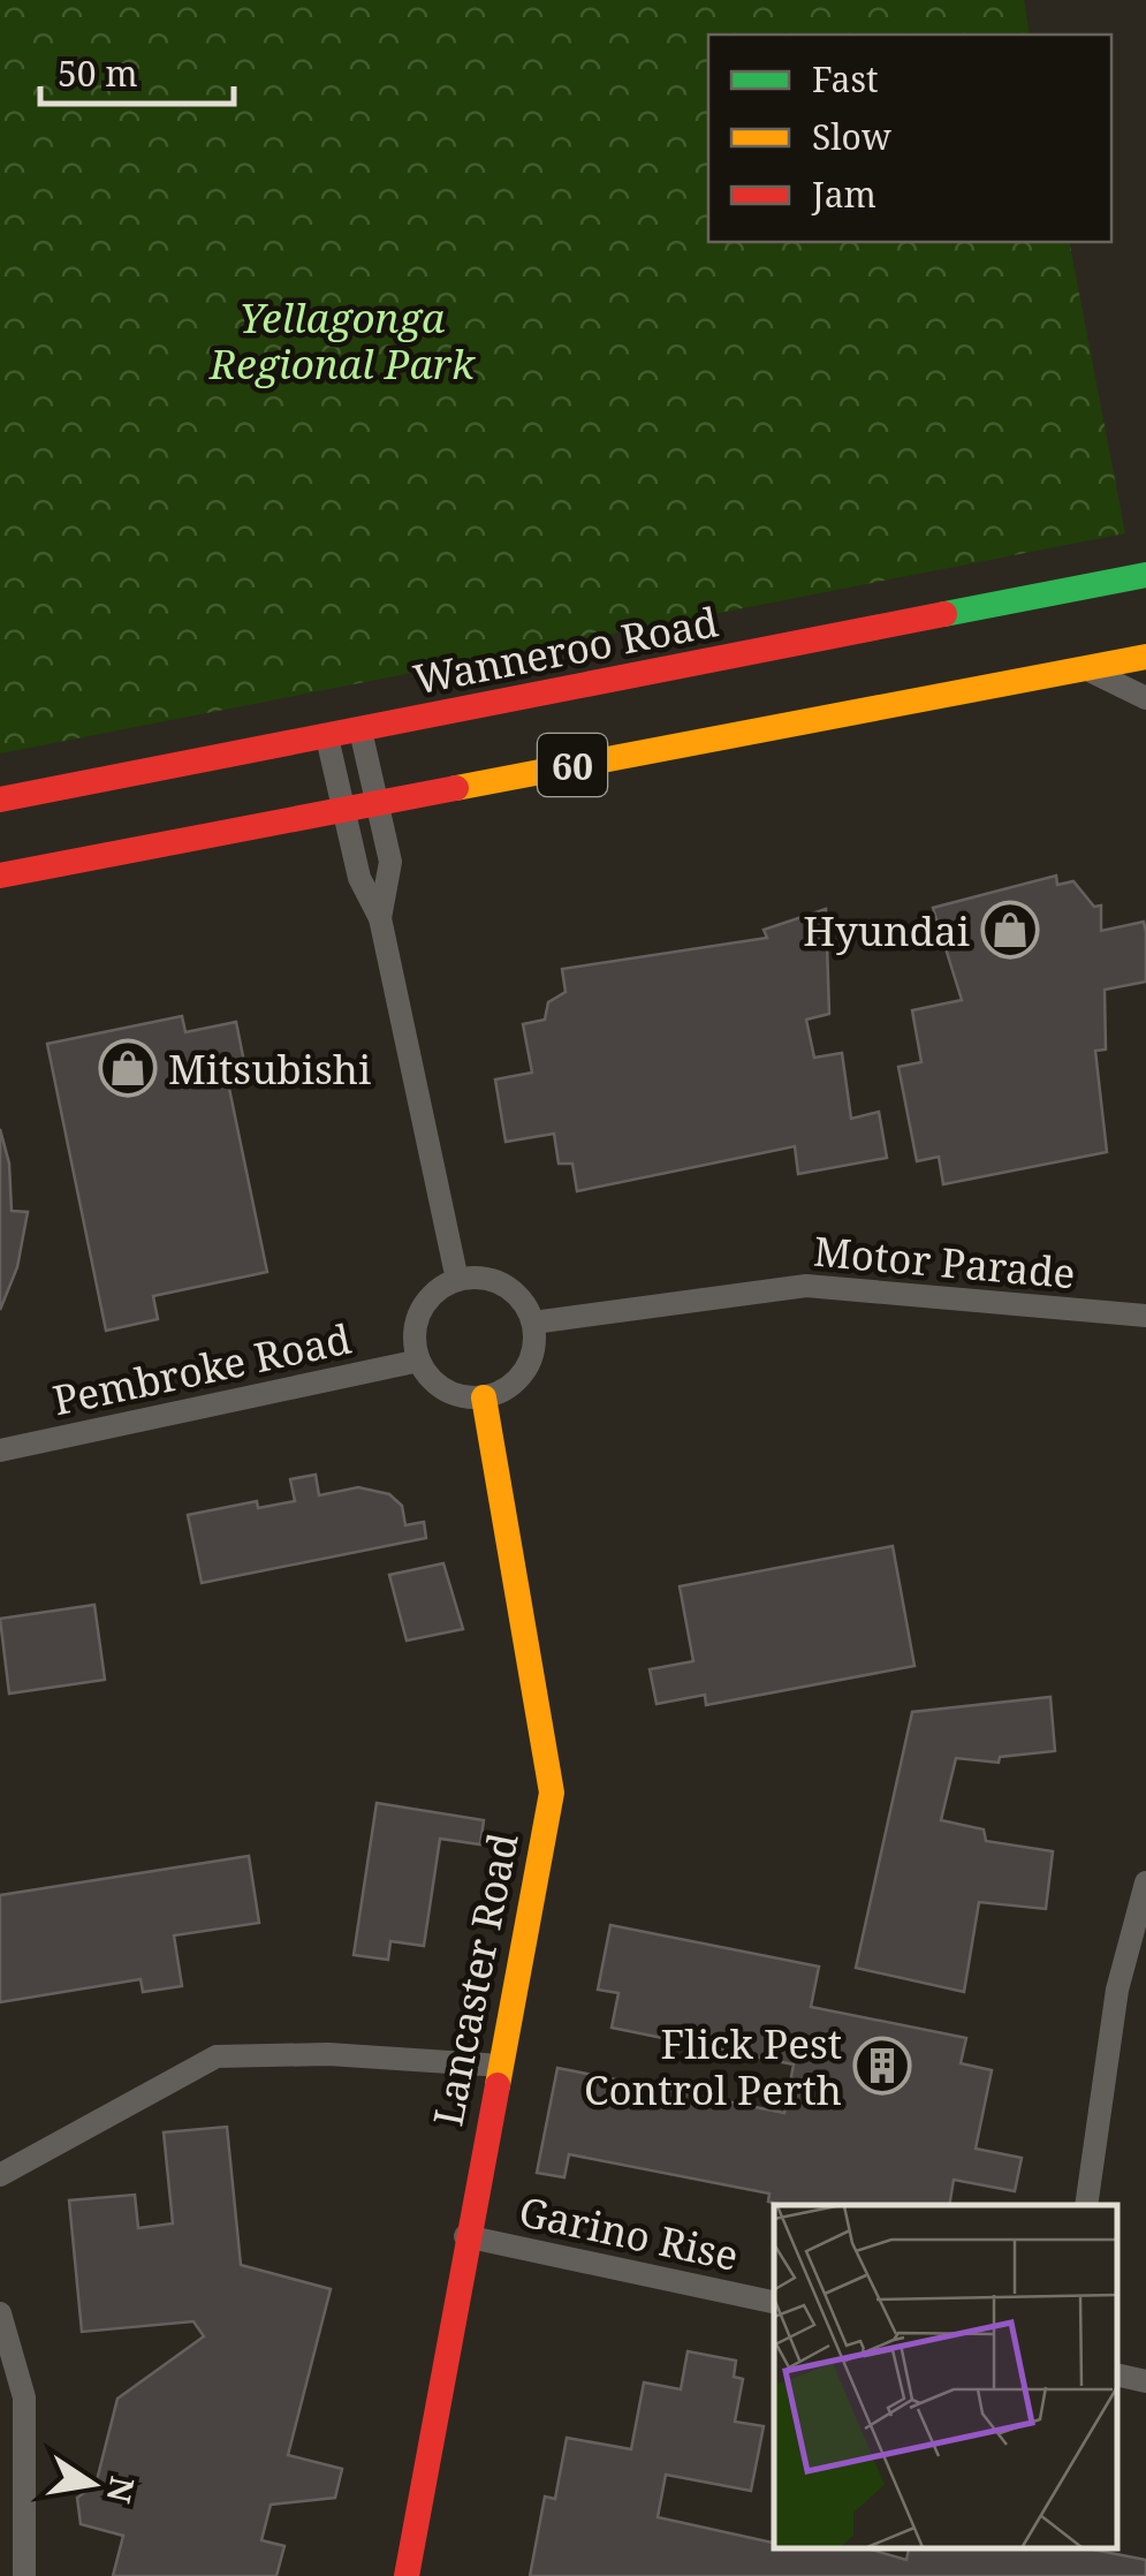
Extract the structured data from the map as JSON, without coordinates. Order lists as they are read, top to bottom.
{
  "streets": {
    "main road": ["Wanneroo Road", "60", "Lancaster Road"],
    "street": ["Motor Parade", "Pembroke Road", "Garino Rise"]
  },
  "crossings": [
    ["Motor Parade", "Pembroke Road"],
    ["Motor Parade", "Lancaster Road"],
    ["Pembroke Road", "Lancaster Road"],
    ["Lancaster Road", "Garino Rise"]
  ],
  "parks": ["Yellagonga Regional Park"],
  "places": {
    "shop": ["Hyundai", "Mitsubishi"],
    "building": ["Flick Pest Control Perth"]
  },
  "legend": ["Fast", "Slow", "Jam"],
  "scale_bar": "50 m",
  "north": "right"
}
